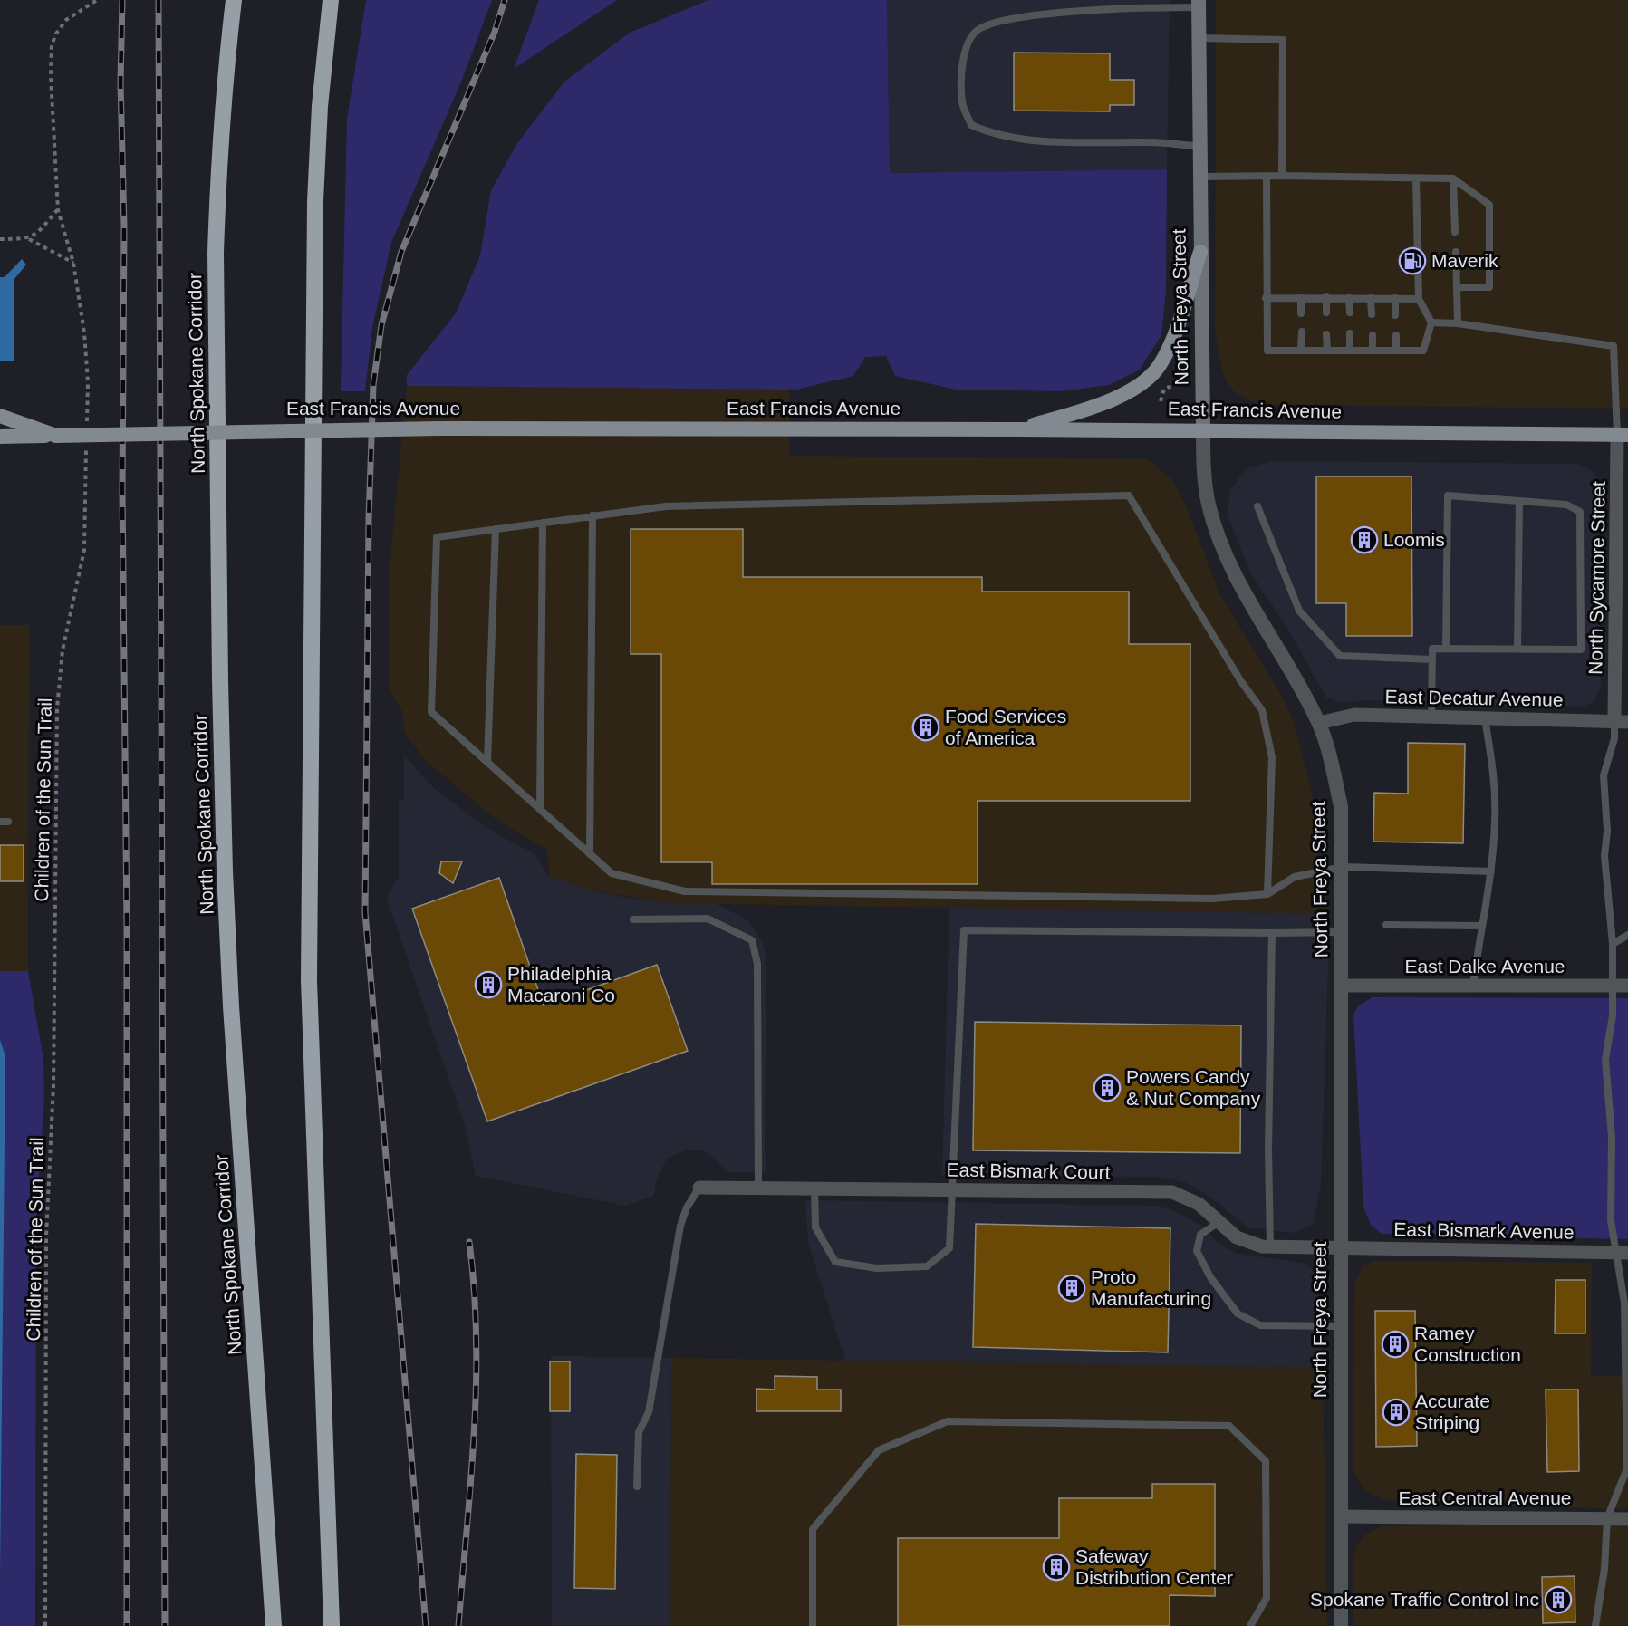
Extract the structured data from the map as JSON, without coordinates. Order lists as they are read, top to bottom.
{
  "streets": {
    "highway": ["North Spokane Corridor"],
    "main road": ["North Freya Street", "East Francis Avenue"],
    "street": [
      "North Sycamore Street",
      "East Decatur Avenue",
      "East Dalke Avenue",
      "East Bismark Court",
      "East Bismark Avenue",
      "East Central Avenue"
    ],
    "path": ["Children of the Sun Trail"]
  },
  "crossings": [
    ["North Freya Street", "East Francis Avenue"],
    ["North Freya Street", "East Decatur Avenue"],
    ["North Freya Street", "East Dalke Avenue"],
    ["North Freya Street", "East Bismark Court"],
    ["North Freya Street", "East Bismark Avenue"],
    ["North Freya Street", "East Central Avenue"],
    ["East Francis Avenue", "North Sycamore Street"],
    ["North Sycamore Street", "East Decatur Avenue"],
    ["East Bismark Court", "East Bismark Avenue"]
  ],
  "places": {
    "fuel station": ["Maverik"],
    "building": [
      "Loomis",
      "Food Services of America",
      "Philadelphia Macaroni Co",
      "Powers Candy & Nut Company",
      "Proto Manufacturing",
      "Ramey Construction",
      "Accurate Striping",
      "Safeway Distribution Center",
      "Spokane Traffic Control Inc"
    ]
  }
}
